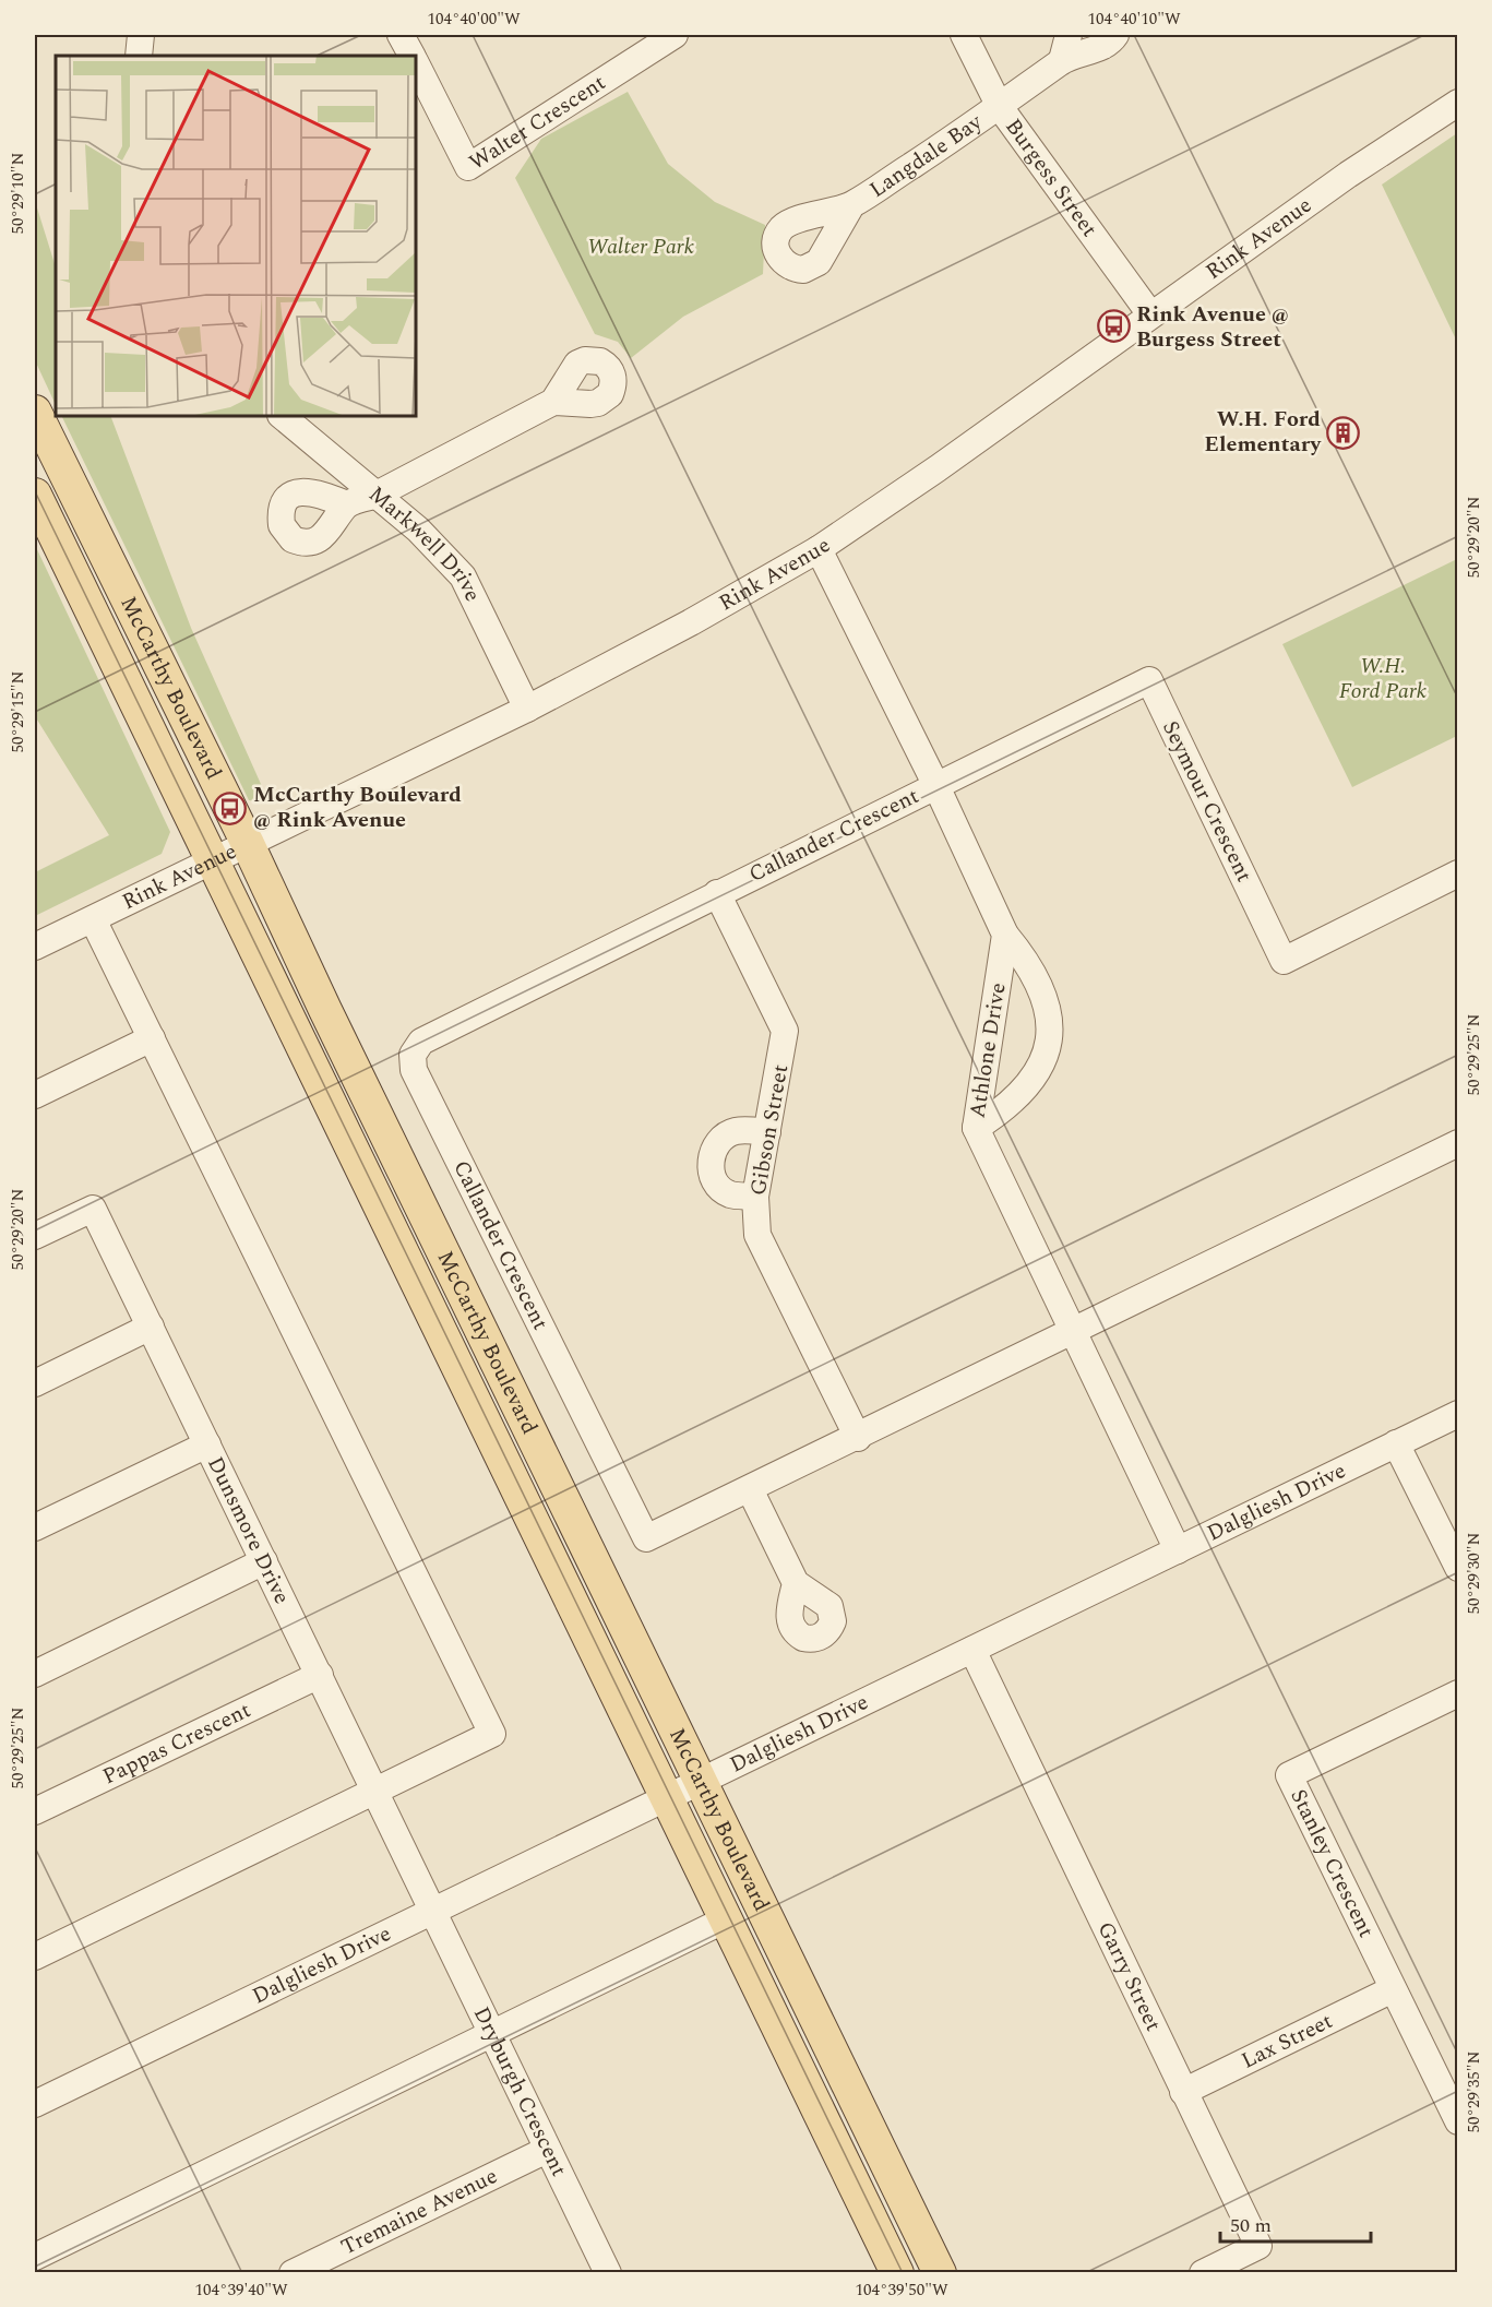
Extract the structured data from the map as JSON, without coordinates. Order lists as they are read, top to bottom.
{
  "streets": {
    "main road": ["McCarthy Boulevard"],
    "street": [
      "Walter Crescent",
      "Langdale Bay",
      "Burgess Street",
      "Rink Avenue",
      "Markwell Drive",
      "Seymour Crescent",
      "Callander Crescent",
      "Athlone Drive",
      "Gibson Street",
      "Dalgliesh Drive",
      "Dunsmore Drive",
      "Pappas Crescent",
      "Stanley Crescent",
      "Garry Street",
      "Lax Street",
      "Dryburgh Crescent",
      "Tremaine Avenue"
    ]
  },
  "crossings": [
    ["Langdale Bay", "Burgess Street"],
    ["Burgess Street", "Rink Avenue"],
    ["Rink Avenue", "Markwell Drive"],
    ["Rink Avenue", "McCarthy Boulevard"],
    ["McCarthy Boulevard", "Dalgliesh Drive"],
    ["Seymour Crescent", "Callander Crescent"],
    ["Callander Crescent", "Athlone Drive"],
    ["Callander Crescent", "Gibson Street"],
    ["Athlone Drive", "Dalgliesh Drive"],
    ["Dalgliesh Drive", "Dunsmore Drive"],
    ["Dalgliesh Drive", "Garry Street"],
    ["Dalgliesh Drive", "Dryburgh Crescent"],
    ["Dunsmore Drive", "Pappas Crescent"],
    ["Dunsmore Drive", "Dryburgh Crescent"],
    ["Stanley Crescent", "Lax Street"],
    ["Garry Street", "Lax Street"],
    ["Dryburgh Crescent", "Tremaine Avenue"]
  ],
  "parks": ["Walter Park", "W.H. Ford Park"],
  "places": {
    "bus stop": ["Rink Avenue @ Burgess Street", "McCarthy Boulevard @ Rink Avenue"],
    "building": ["W.H. Ford Elementary"]
  },
  "scale_bar": "50 m",
  "coordinates": [
    "104°40'00\"W",
    "104°40'10\"W",
    "50°29'10\"N",
    "50°29'20\"N",
    "50°29'15\"N",
    "50°29'25\"N",
    "50°29'30\"N",
    "50°29'35\"N",
    "104°39'40\"W",
    "104°39'50\"W"
  ]
}
